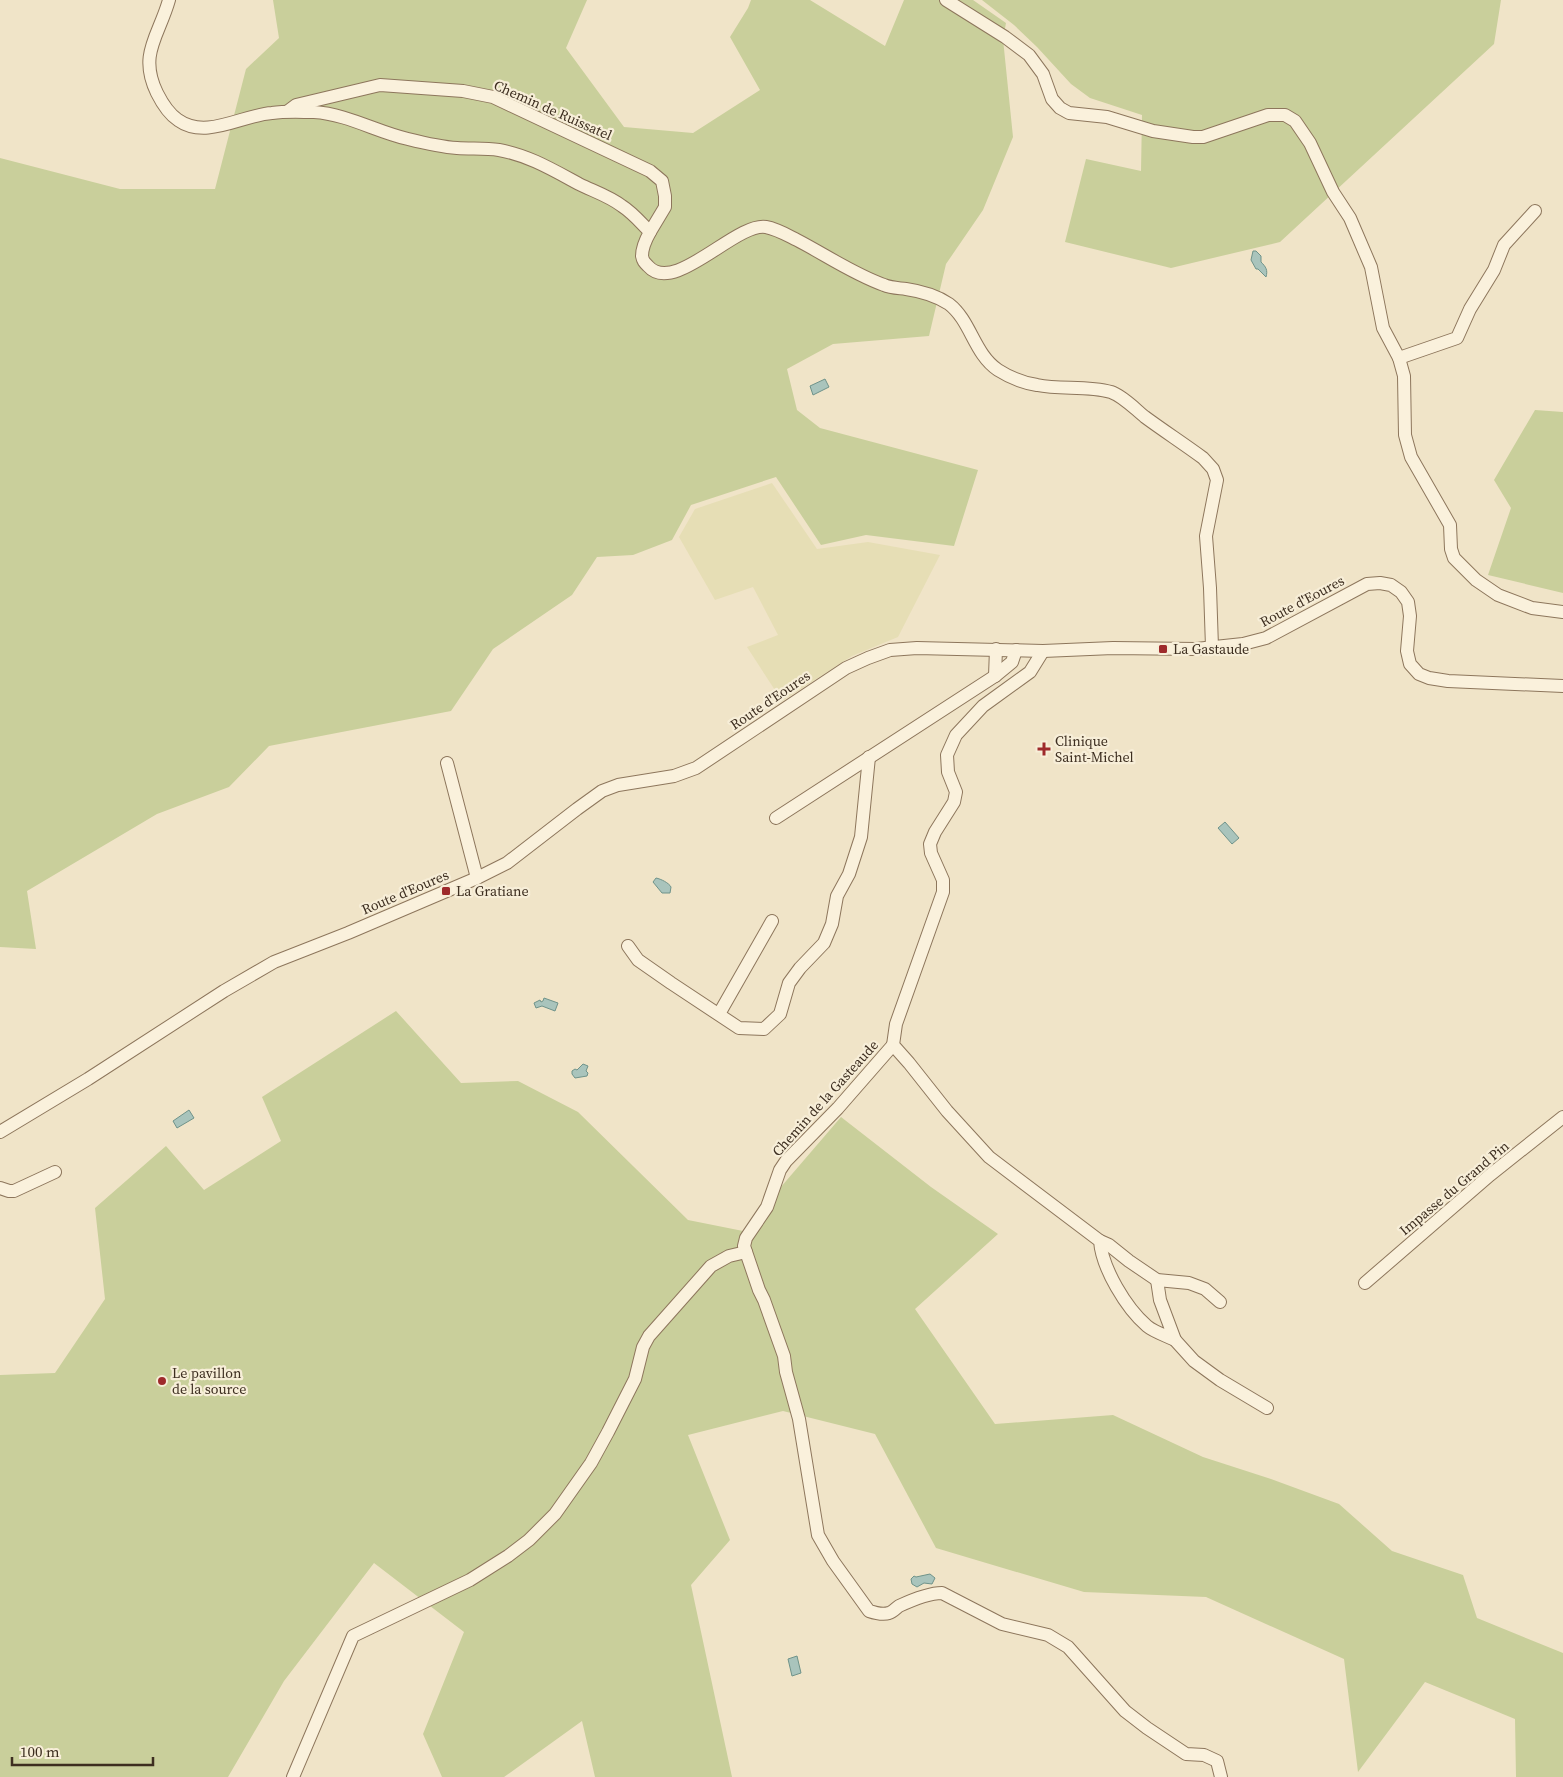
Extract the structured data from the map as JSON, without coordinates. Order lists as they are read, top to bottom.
{
  "streets": {
    "street": [
      "Chemin de Ruissatel",
      "Route d'Eoures",
      "Chemin de la Gasteaude",
      "Impasse du Grand Pin"
    ]
  },
  "crossings": [
    ["Chemin de Ruissatel", "Route d'Eoures"]
  ],
  "places": {
    "transit": ["La Gastaude", "La Gratiane"],
    "health": ["Clinique Saint-Michel"],
    "other": ["Le pavillon de la source"]
  },
  "scale_bar": "100 m"
}
